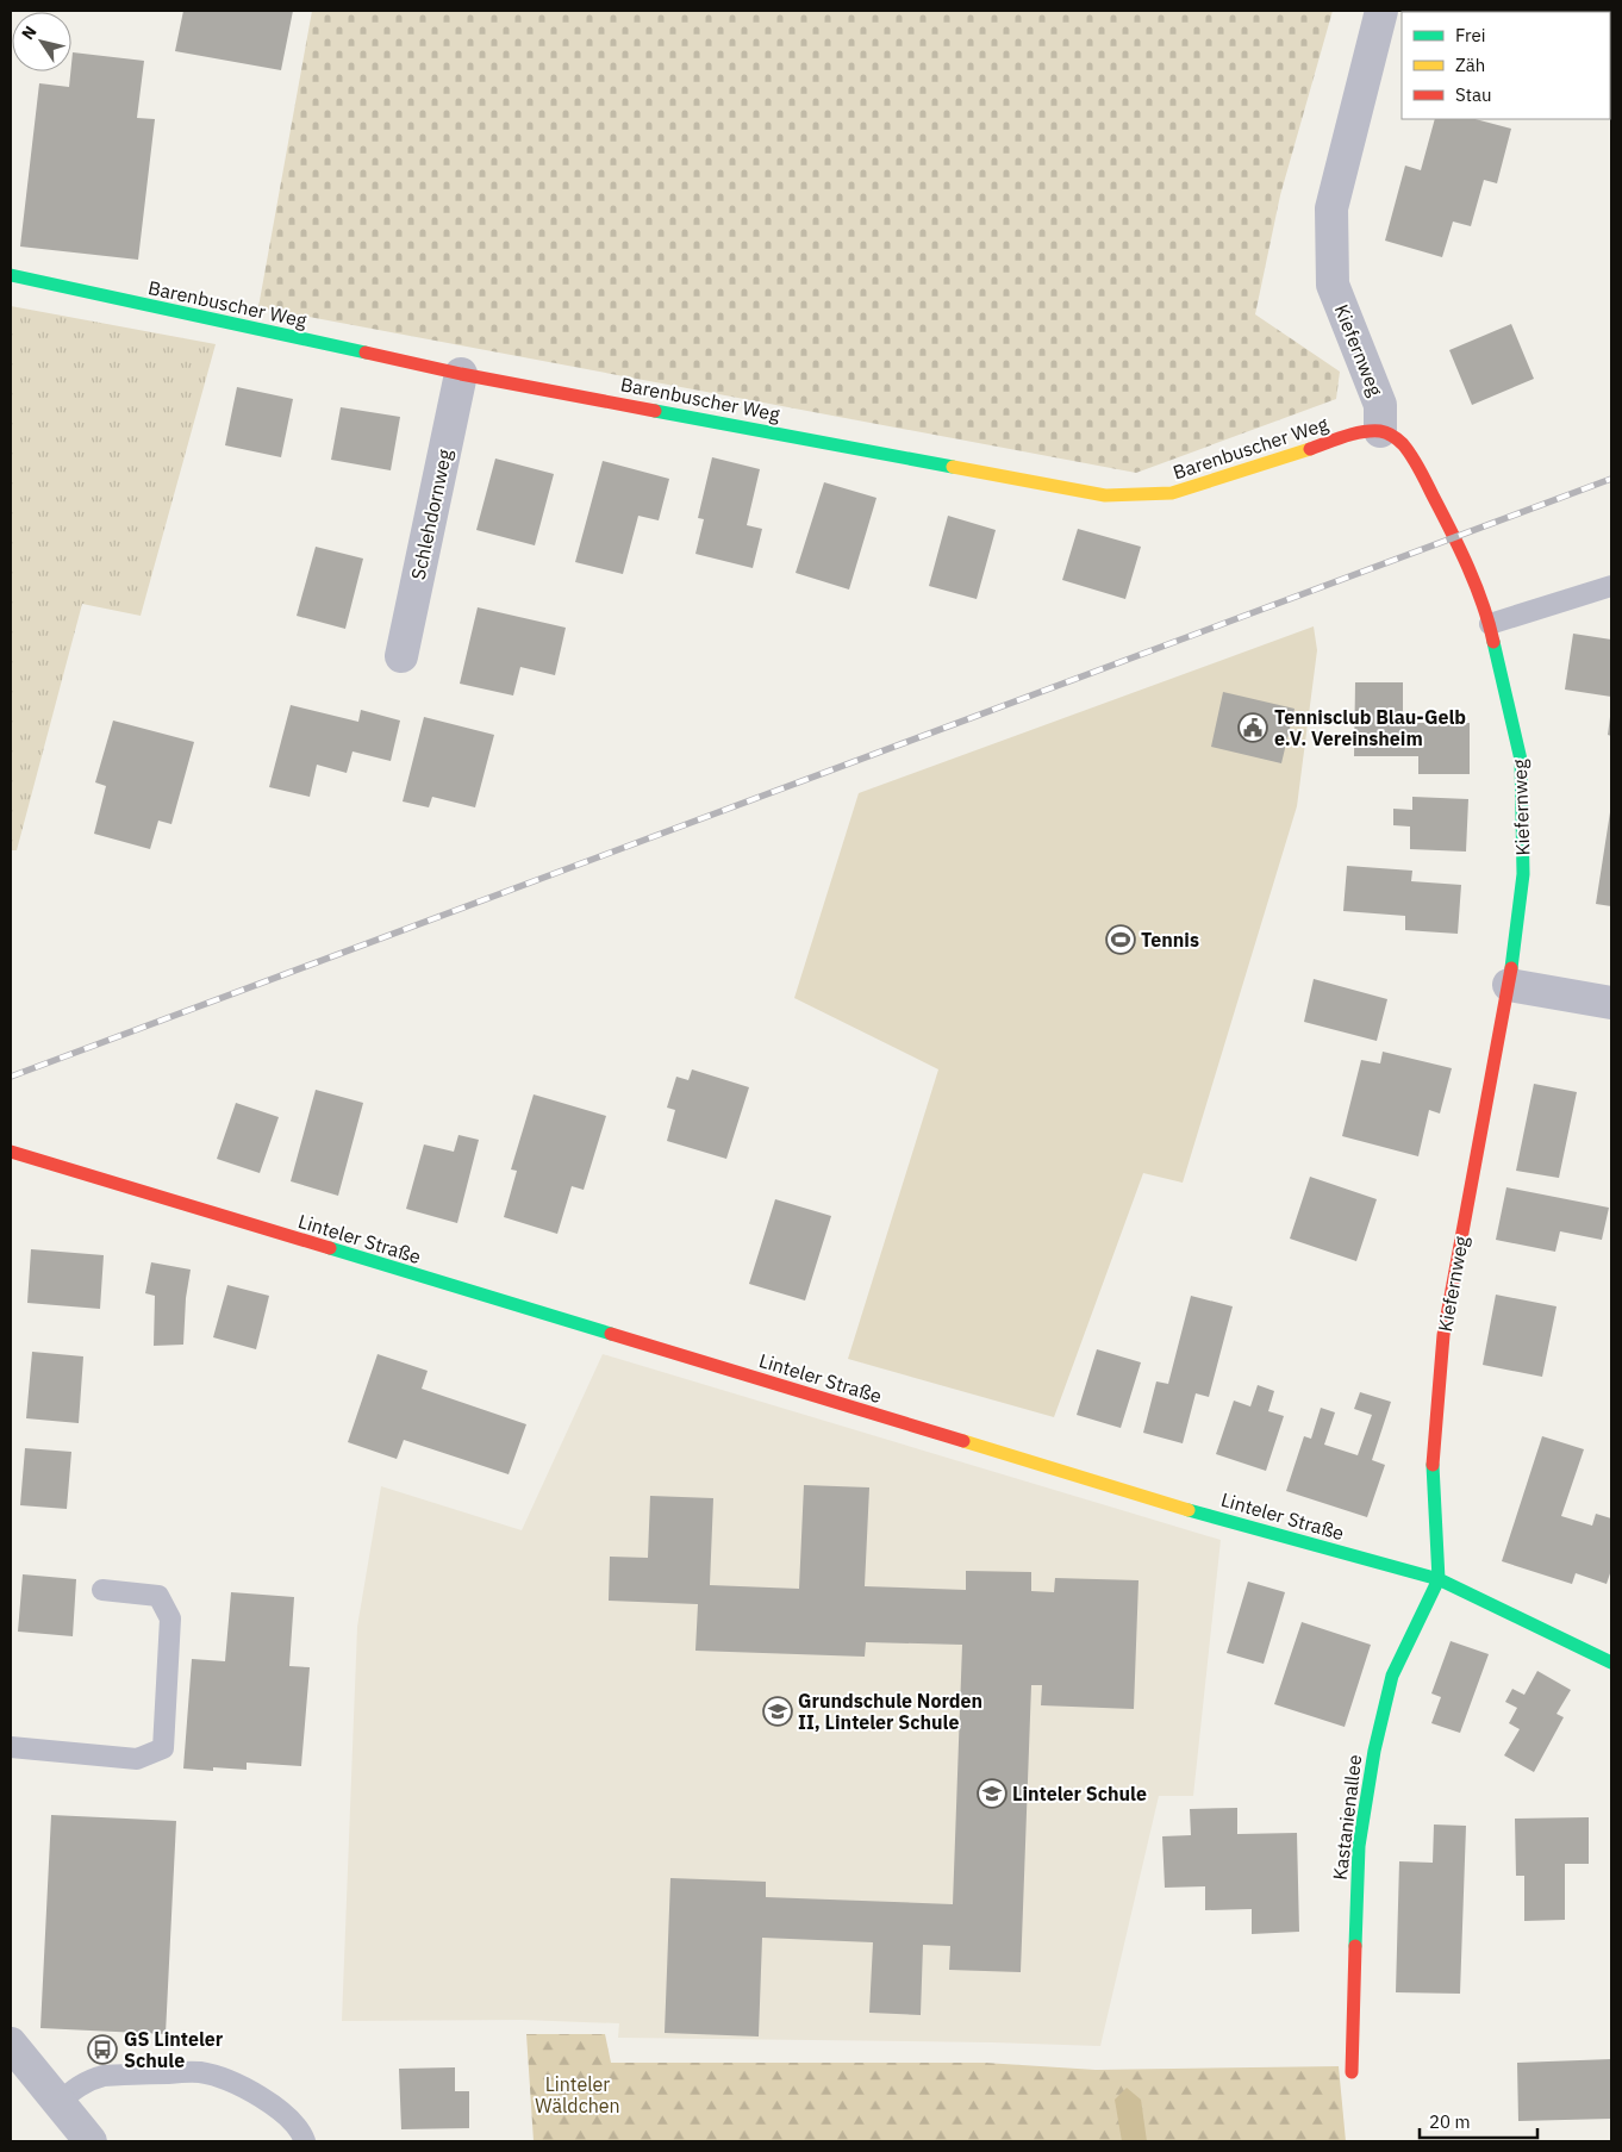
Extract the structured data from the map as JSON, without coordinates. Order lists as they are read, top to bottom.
{
  "streets": {
    "street": [
      "Barenbuscher Weg",
      "Kiefernweg",
      "Schlehdornweg",
      "Linteler Straße",
      "Kastanienallee"
    ]
  },
  "crossings": [
    ["Barenbuscher Weg", "Kiefernweg"],
    ["Barenbuscher Weg", "Schlehdornweg"],
    ["Kiefernweg", "Linteler Straße"],
    ["Kiefernweg", "Kastanienallee"],
    ["Linteler Straße", "Kastanienallee"]
  ],
  "parks": ["Linteler Wäldchen"],
  "places": {
    "public building": ["Tennisclub Blau-Gelb e.V. Vereinsheim"],
    "sports": ["Tennis"],
    "school or university": ["Grundschule Norden II, Linteler Schule", "Linteler Schule"],
    "bus stop": ["GS Linteler Schule"]
  },
  "legend": ["Frei", "Zäh", "Stau"],
  "scale_bar": "20 m",
  "north": "top left"
}
